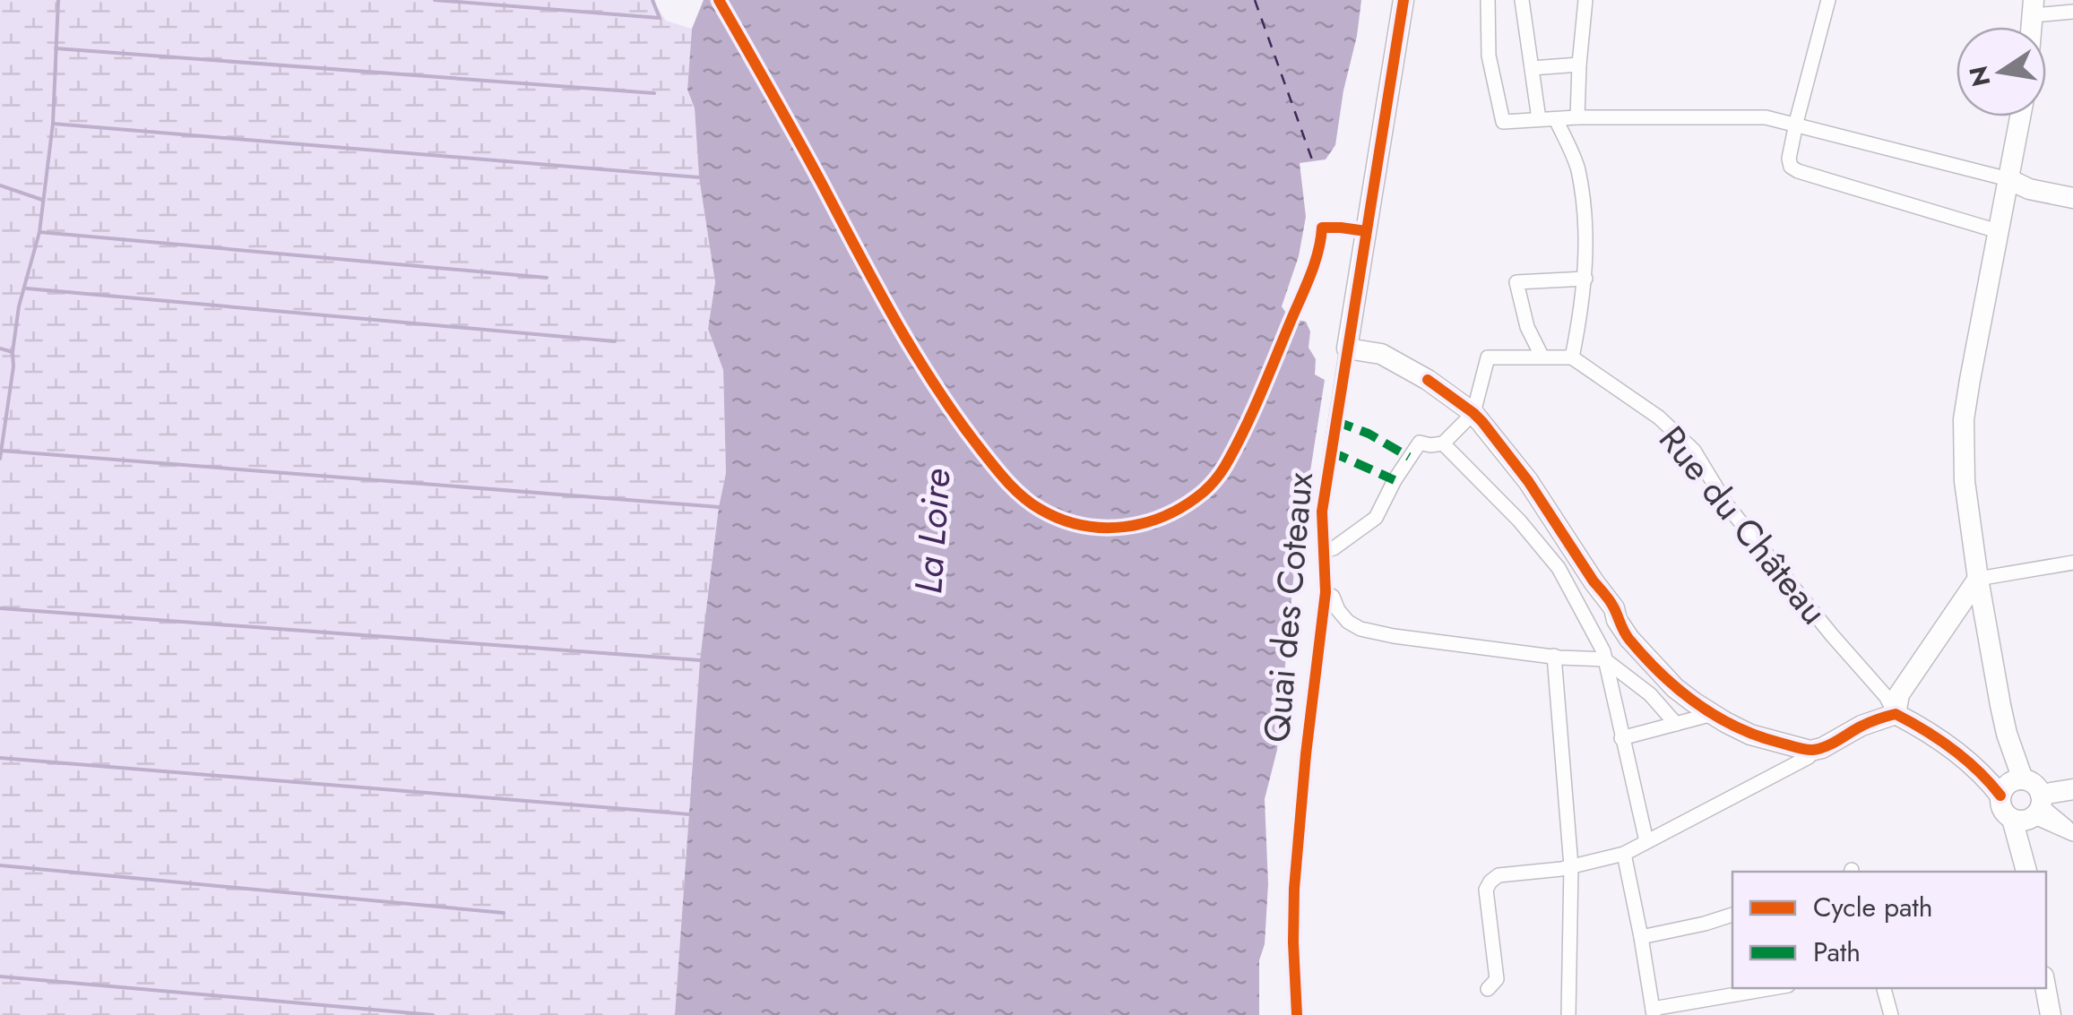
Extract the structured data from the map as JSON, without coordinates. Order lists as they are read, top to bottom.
{
  "streets": {
    "street": ["Rue du Château", "Quai des Coteaux"]
  },
  "water": ["La Loire"],
  "legend": ["Cycle path", "Path"],
  "north": "left"
}
